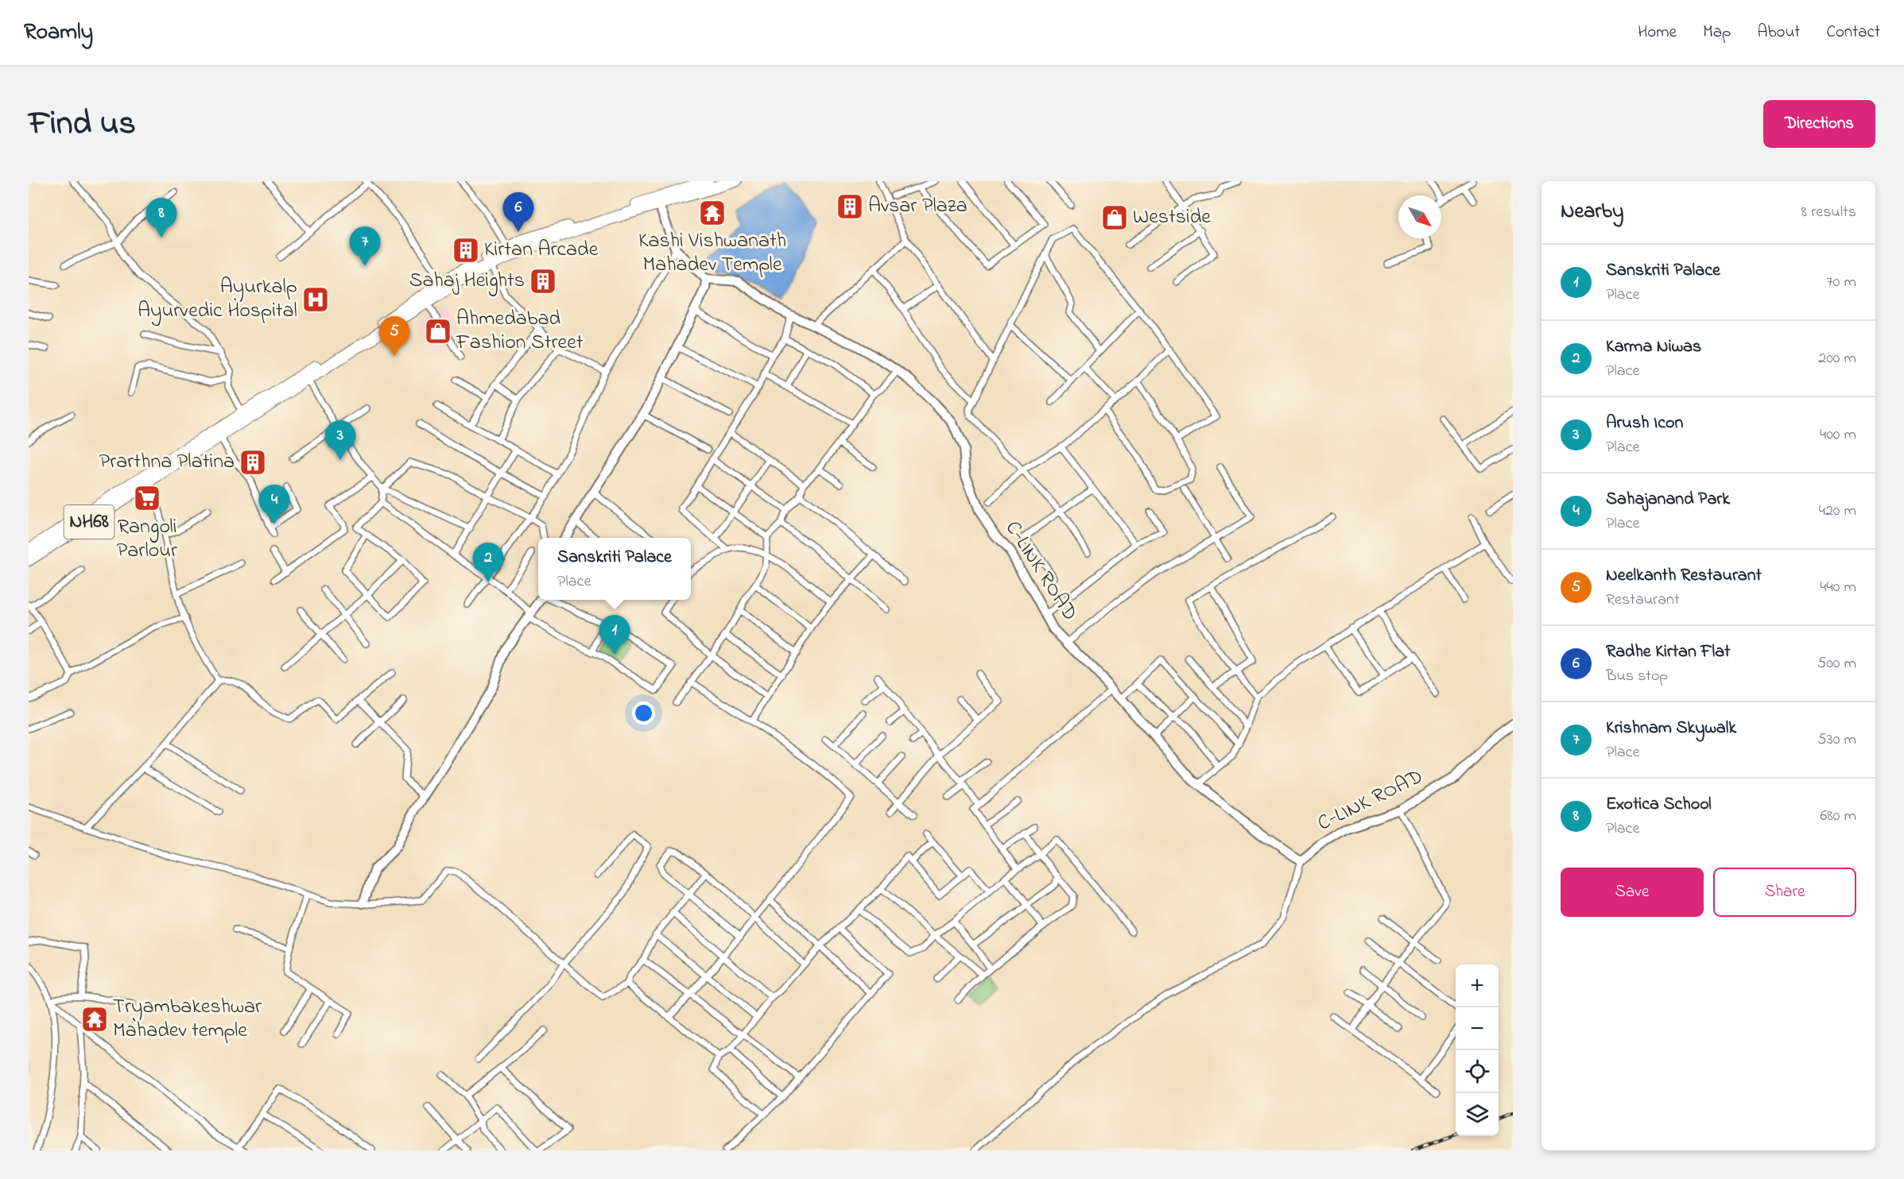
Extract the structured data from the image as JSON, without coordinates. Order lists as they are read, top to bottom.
{
  "streets": {
    "highway": ["NH68"],
    "street": ["C-LINK ROAD"]
  },
  "places": {
    "building": [
      "Avsar Plaza",
      "Kirtan Arcade",
      "Sahaj Heights",
      "Prarthna Platina"
    ],
    "temple": ["Kashi Vishwanath Mahadev Temple", "Tryambakeshwar Mahadev temple"],
    "shop": ["Westside", "Ahmedabad Fashion Street"],
    "hospital": ["Ayurkalp Ayurvedic Hospital"],
    "supermarket": ["Rangoli Parlour"]
  },
  "north": "bottom right",
  "page": {
    "header": "Roamly",
    "nav": [
      "Home",
      "Map",
      "About",
      "Contact"
    ],
    "title": "Find us",
    "buttons": [
      "Directions",
      ["Save", "Share"]
    ],
    "heading": ["Nearby", "8 results"],
    "pins": [
      "6",
      "8",
      "7",
      "5",
      "3",
      "4",
      "2",
      "1"
    ],
    "list": [
      {
        "mark": "1",
        "name": "Sanskriti Palace",
        "note": "Place",
        "value": "70 m"
      },
      {
        "mark": "2",
        "name": "Karma Niwas",
        "note": "Place",
        "value": "200 m"
      },
      {
        "mark": "3",
        "name": "Arush Icon",
        "note": "Place",
        "value": "400 m"
      },
      {
        "mark": "4",
        "name": "Sahajanand Park",
        "note": "Place",
        "value": "420 m"
      },
      {
        "mark": "5",
        "name": "Neelkanth Restaurant",
        "note": "Restaurant",
        "value": "440 m"
      },
      {
        "mark": "6",
        "name": "Radhe Kirtan Flat",
        "note": "Bus stop",
        "value": "500 m"
      },
      {
        "mark": "7",
        "name": "Krishnam Skywalk",
        "note": "Place",
        "value": "530 m"
      },
      {
        "mark": "8",
        "name": "Exotica School",
        "note": "Place",
        "value": "680 m"
      }
    ],
    "popup": ["Sanskriti Palace", "Place"],
    "map_buttons": ["+", "−"]
  }
}
